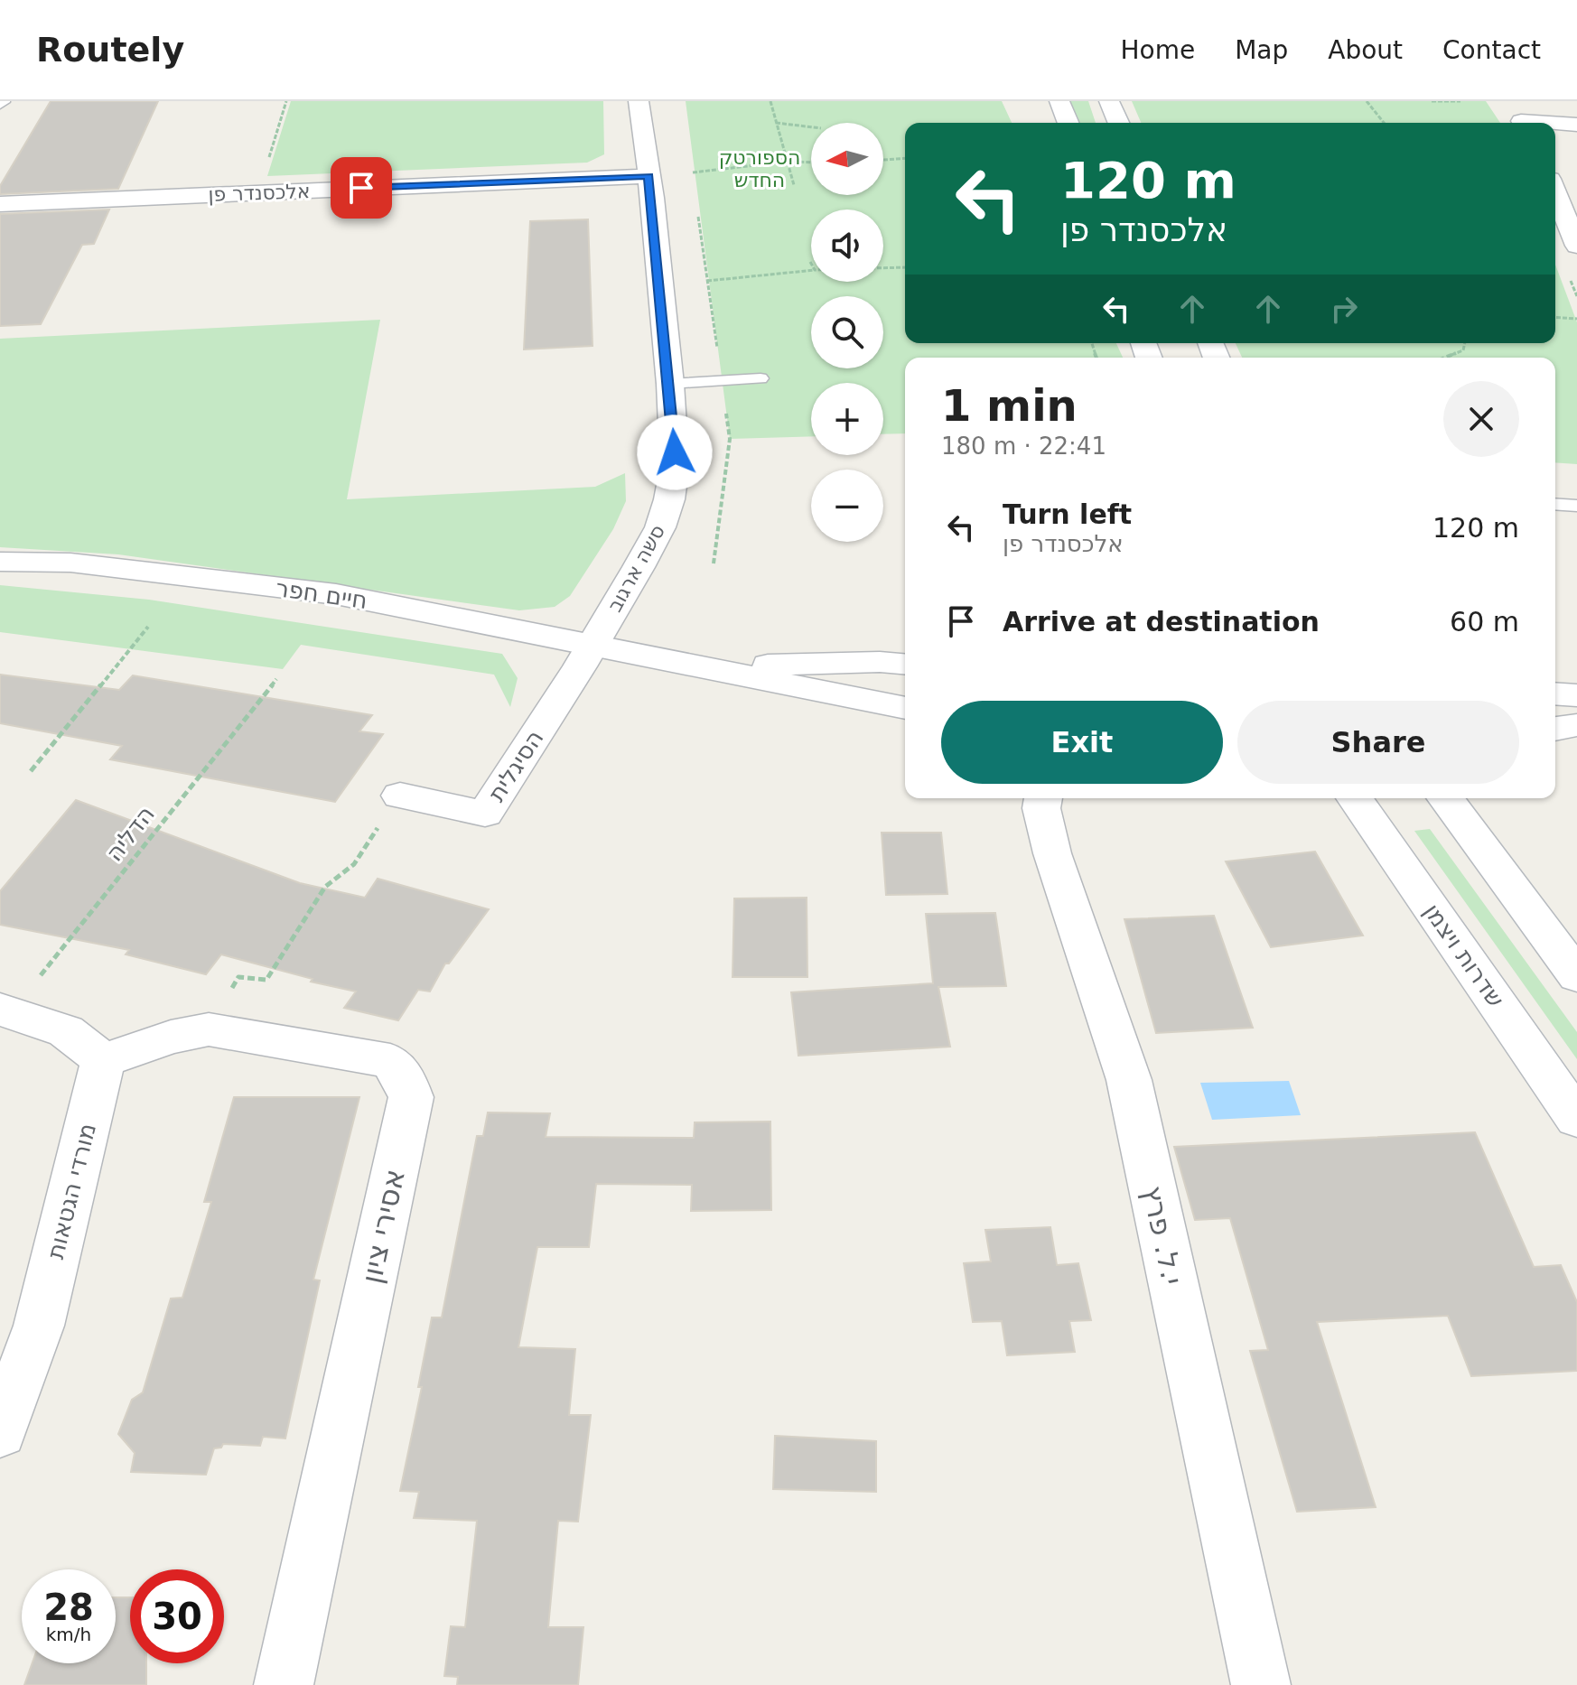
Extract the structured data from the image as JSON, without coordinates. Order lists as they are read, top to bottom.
{
  "streets": {
    "street": [
      "אלכסנדר פן",
      "סשה ארגוב",
      "חיים חפר",
      "הסיגלית",
      "שדרות ויצמן",
      "מורדי הגטאות",
      "אסירי ציון",
      "י.ל. פרץ"
    ],
    "path": ["הדליה"]
  },
  "crossings": [
    ["אלכסנדר פן", "סשה ארגוב"],
    ["סשה ארגוב", "חיים חפר"],
    ["סשה ארגוב", "הסיגלית"],
    ["חיים חפר", "הסיגלית"],
    ["מורדי הגטאות", "אסירי ציון"]
  ],
  "parks": ["הספורטק החדש"],
  "north": "left",
  "page": {
    "header": "Routely",
    "nav": [
      "Home",
      "Map",
      "About",
      "Contact"
    ],
    "map_buttons": ["+", "−"],
    "turn": ["120 m", "אלכסנדר פן"],
    "heading": ["1 min", "180 m · 22:41"],
    "list": [
      {
        "name": "Turn left",
        "note": "אלכסנדר פן",
        "value": "120 m"
      },
      {
        "name": "Arrive at destination",
        "value": "60 m"
      }
    ],
    "buttons": ["Exit", "Share"],
    "speed": "28 km/h",
    "limit": "30"
  }
}
